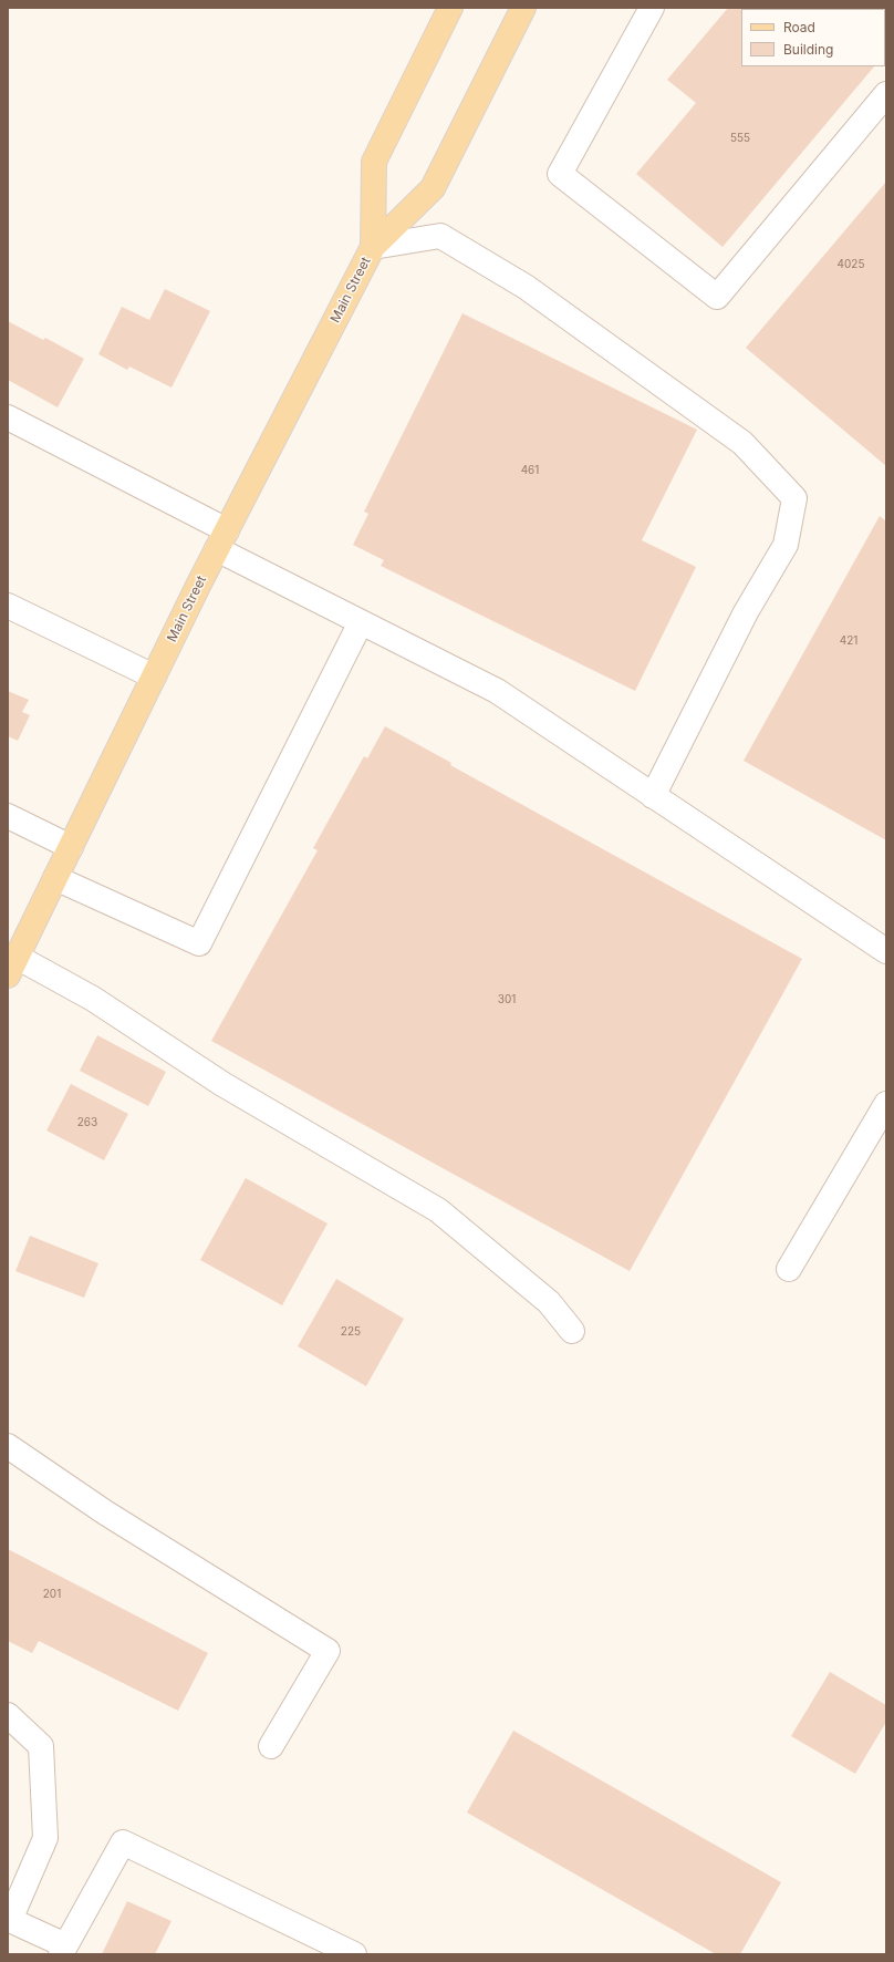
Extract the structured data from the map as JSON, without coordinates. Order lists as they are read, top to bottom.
{
  "streets": {
    "main road": ["Main Street"]
  },
  "house_numbers": [
    "555",
    "4025",
    "461",
    "421",
    "301",
    "263",
    "225",
    "201"
  ],
  "legend": ["Road", "Building"]
}
